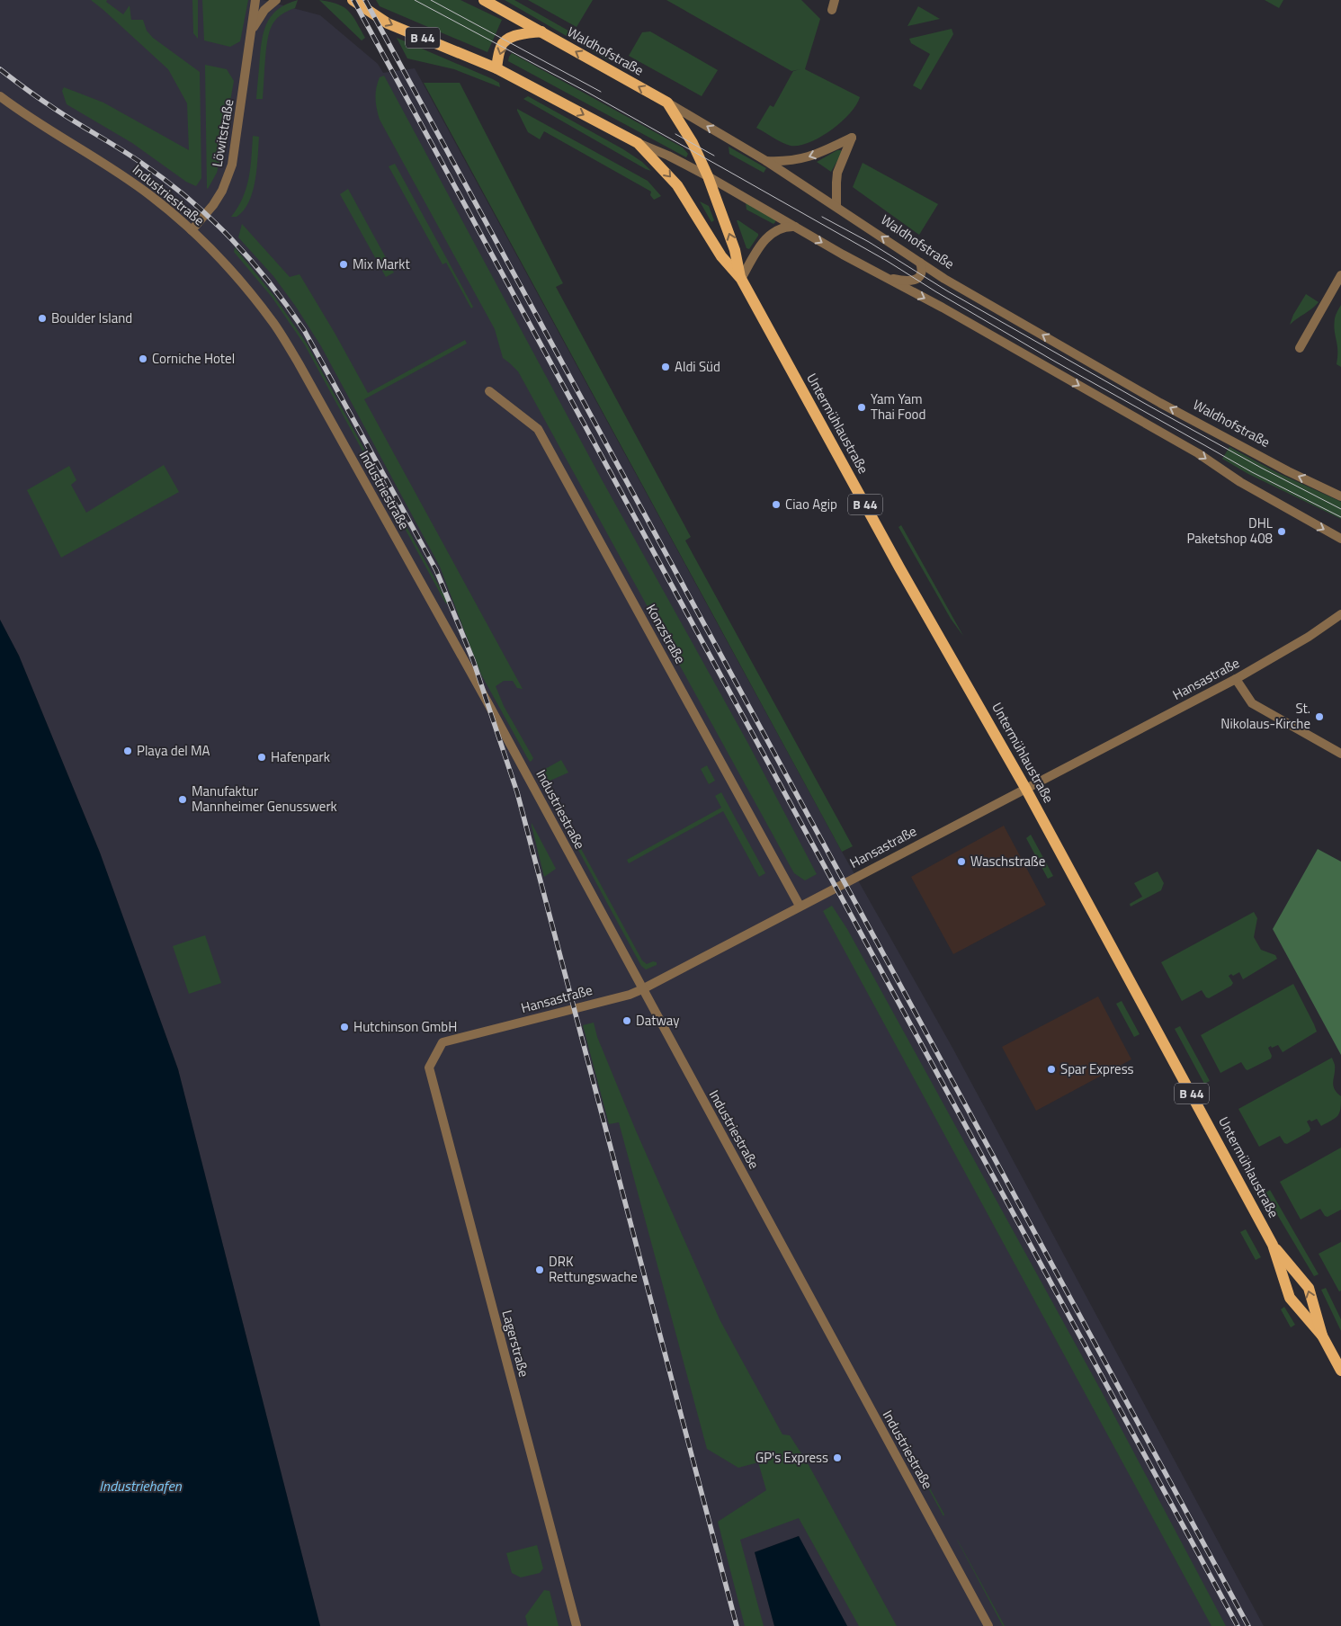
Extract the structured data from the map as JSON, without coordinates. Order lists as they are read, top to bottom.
{
  "streets": {
    "main road": ["B 44", "Waldhofstraße", "Untermühlaustraße"],
    "street": [
      "Löwitstraße",
      "Industriestraße",
      "Konzstraße",
      "Hansastraße",
      "Lagerstraße"
    ]
  },
  "crossings": [
    ["B 44", "Untermühlaustraße"],
    ["Waldhofstraße", "Untermühlaustraße"],
    ["Löwitstraße", "Industriestraße"],
    ["Industriestraße", "Hansastraße"],
    ["Untermühlaustraße", "Hansastraße"],
    ["Konzstraße", "Hansastraße"],
    ["Hansastraße", "Lagerstraße"]
  ],
  "one_way": ["Waldhofstraße"],
  "water": ["Industriehafen"],
  "places": [
    "Mix Markt",
    "Boulder Island",
    "Corniche Hotel",
    "Aldi Süd",
    "Yam Yam Thai Food",
    "Ciao Agip",
    "DHL Paketshop 408",
    "St. Nikolaus-Kirche",
    "Playa del MA",
    "Hafenpark",
    "Manufaktur Mannheimer Genusswerk",
    "Waschstraße",
    "Datway",
    "Hutchinson GmbH",
    "Spar Express",
    "DRK Rettungswache",
    "GP's Express"
  ]
}
